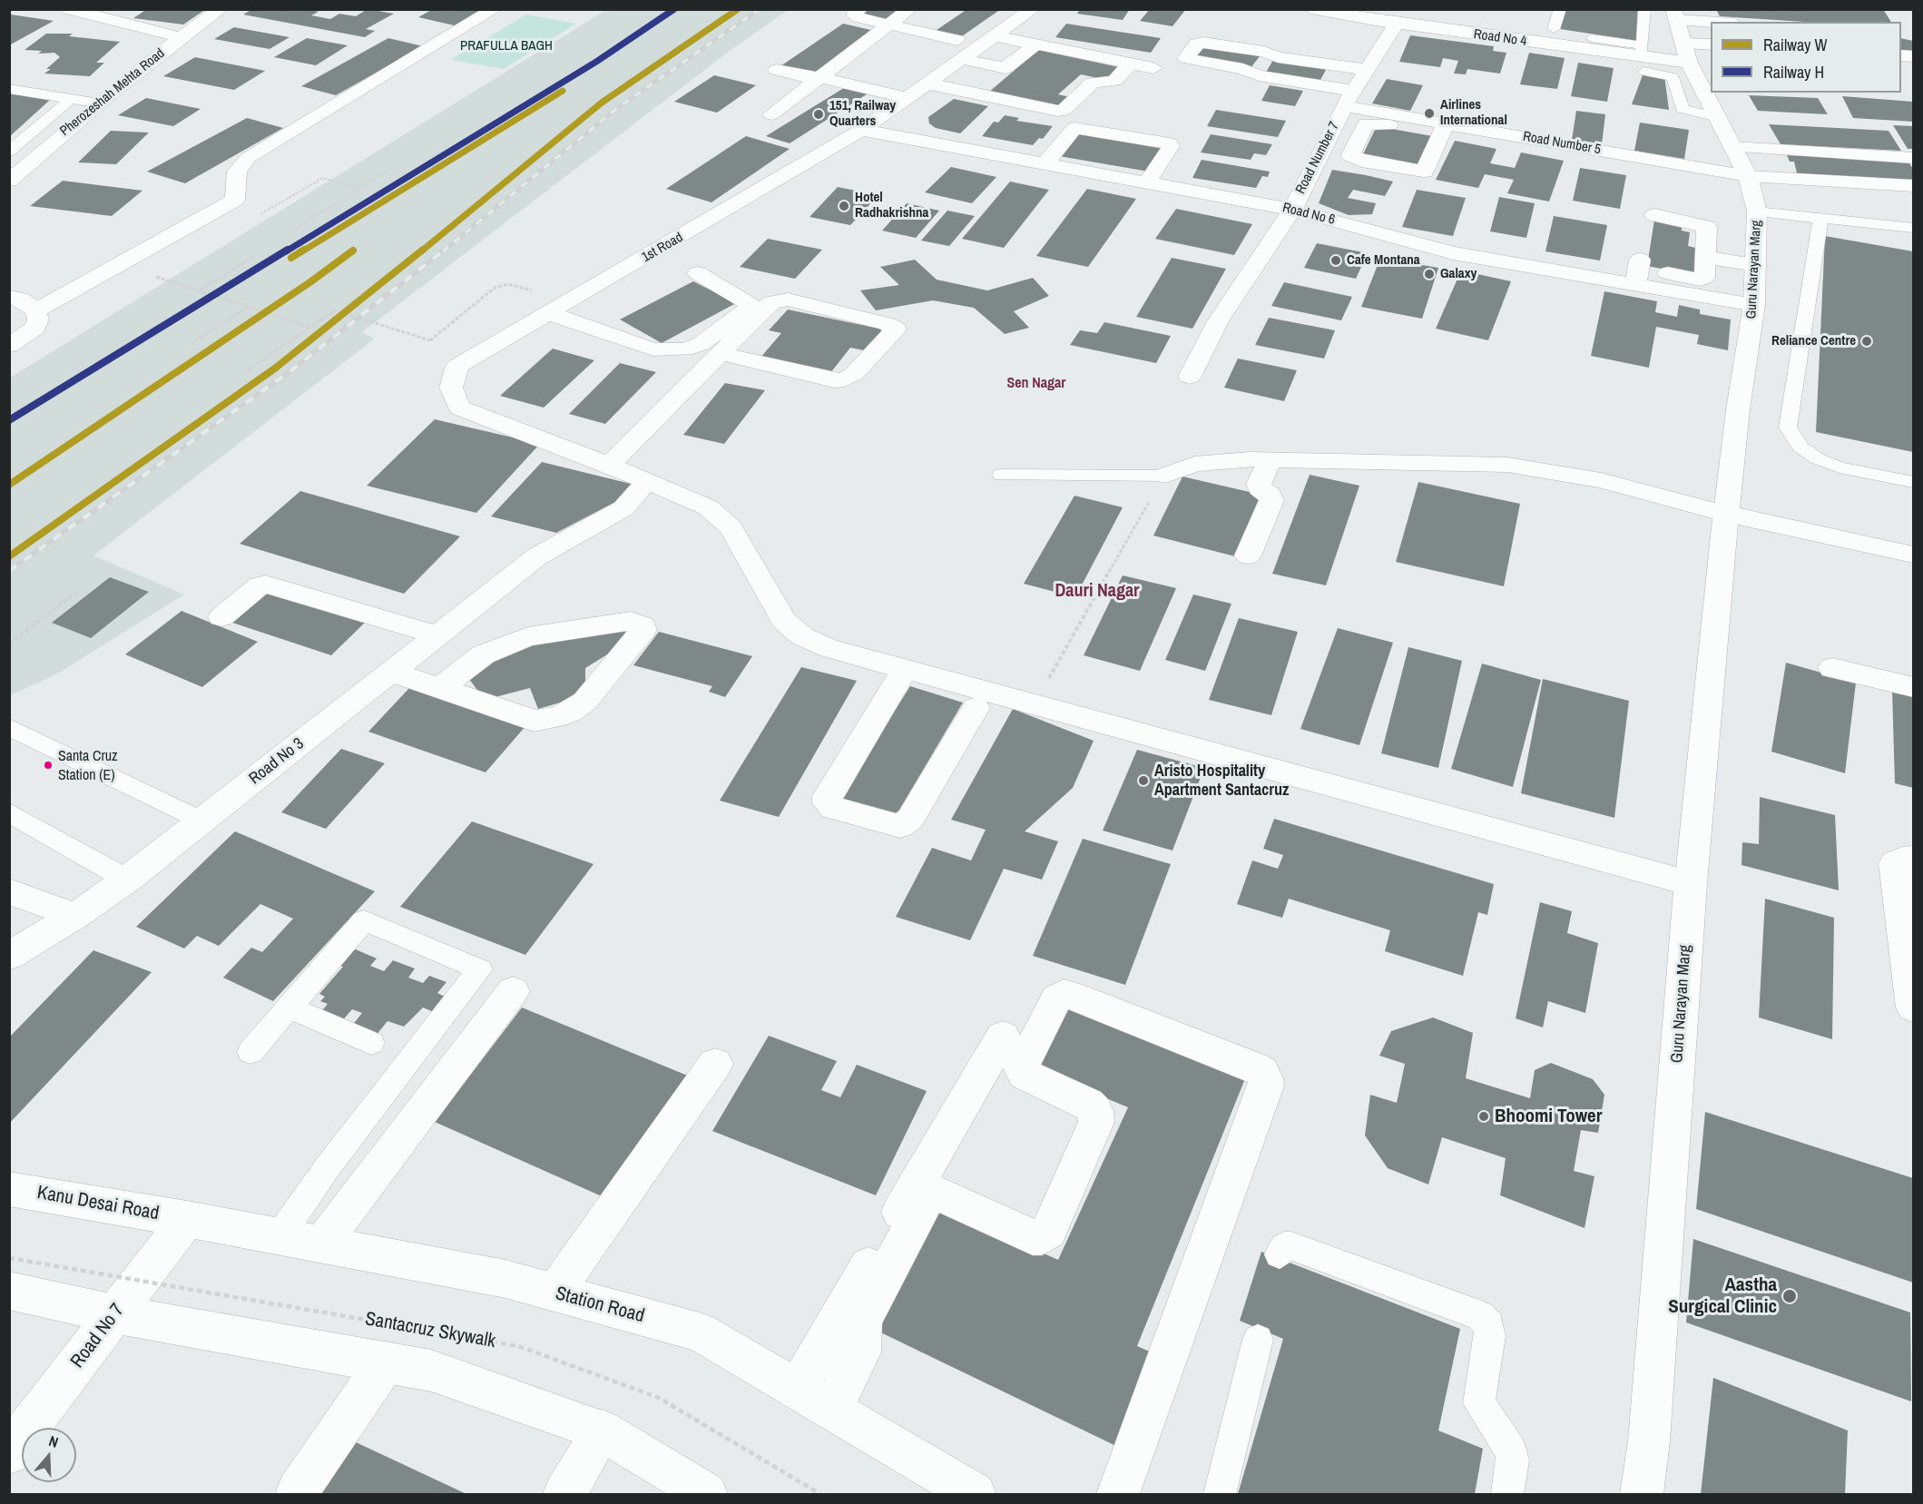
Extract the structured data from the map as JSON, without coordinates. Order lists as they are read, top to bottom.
{
  "streets": {
    "street": [
      "Road No 4",
      "Pherozeshah Mehta Road",
      "Road Number 5",
      "Road Number 7",
      "Road No 6",
      "1st Road",
      "Guru Narayan Marg",
      "Road No 3",
      "Kanu Desai Road",
      "Station Road",
      "Road No 7"
    ],
    "path": ["Santacruz Skywalk"]
  },
  "crossings": [
    ["Road No 4", "Road Number 7"],
    ["Road No 4", "Guru Narayan Marg"],
    ["Road Number 5", "Road Number 7"],
    ["Road Number 5", "Guru Narayan Marg"],
    ["Road Number 7", "Road No 6"],
    ["Road No 6", "1st Road"],
    ["Road No 6", "Guru Narayan Marg"],
    ["1st Road", "Guru Narayan Marg"],
    ["1st Road", "Road No 3"],
    ["Kanu Desai Road", "Station Road"],
    ["Kanu Desai Road", "Road No 7"],
    ["Station Road", "Road No 7"]
  ],
  "districts": ["Sen Nagar", "Dauri Nagar"],
  "parks": ["PRAFULLA BAGH"],
  "places": [
    "Airlines International",
    "151, Railway Quarters",
    "Hotel Radhakrishna",
    "Cafe Montana",
    "Galaxy",
    "Reliance Centre",
    "Santa Cruz Station (E)",
    "Aristo Hospitality Apartment Santacruz",
    "Bhoomi Tower",
    "Aastha Surgical Clinic"
  ],
  "lines": ["rail line W", "rail line H"],
  "legend": ["Railway W", "Railway H"],
  "north": "top"
}
